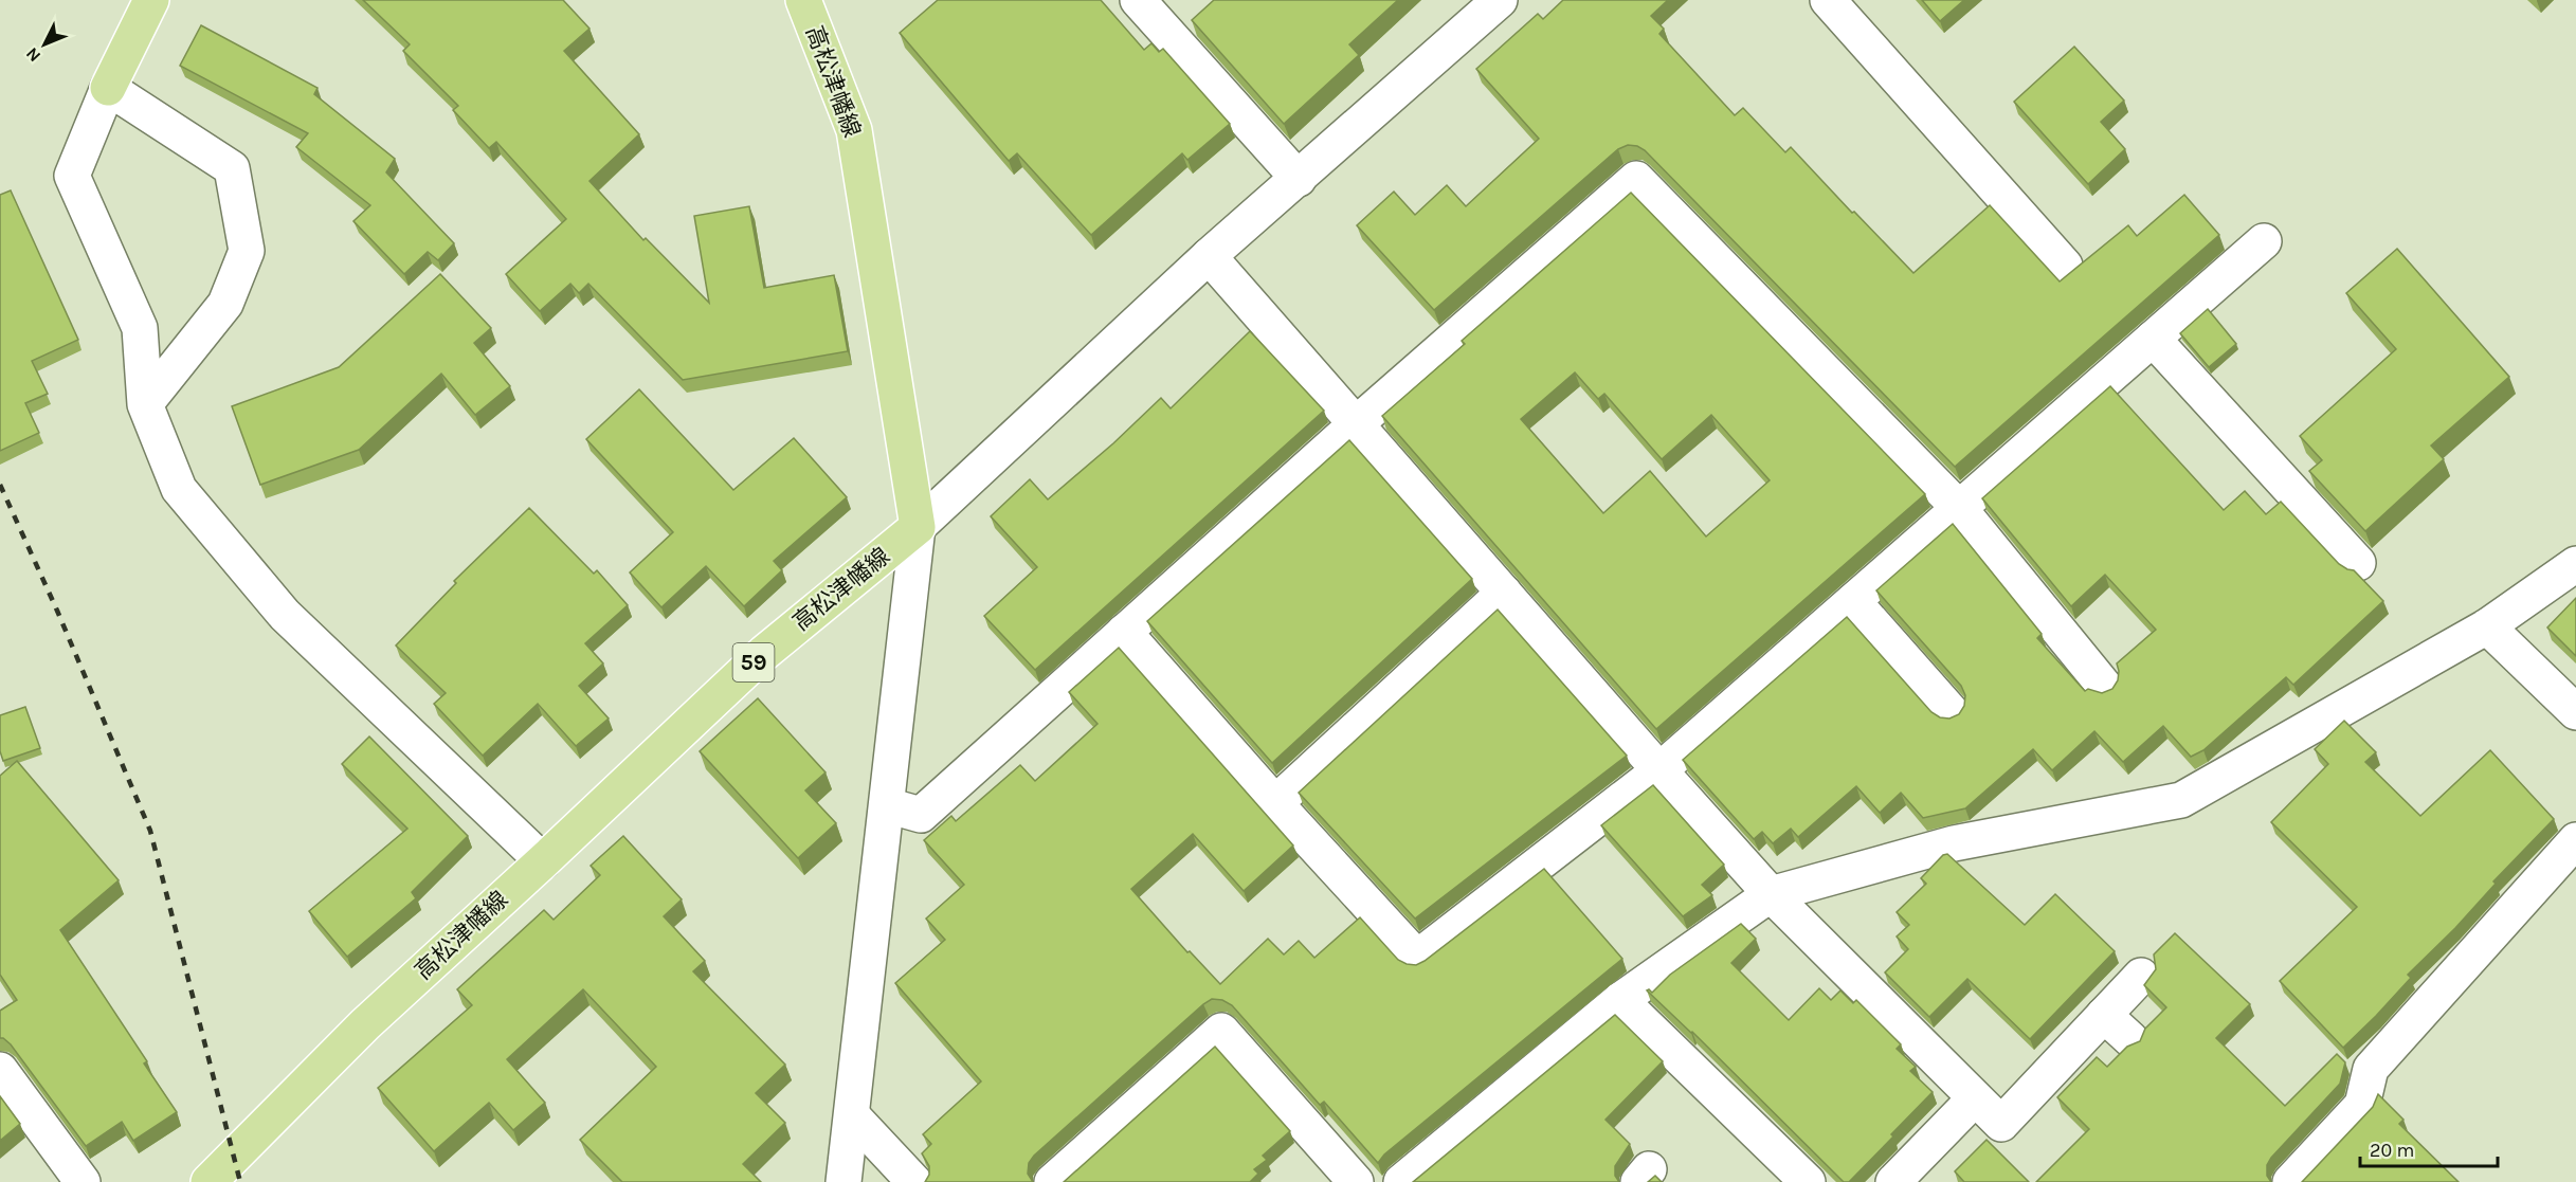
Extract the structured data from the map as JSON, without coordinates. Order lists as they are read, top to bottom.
{
  "streets": {
    "main road": ["高松津幡線", "59"]
  },
  "scale_bar": "20 m",
  "north": "bottom left"
}
